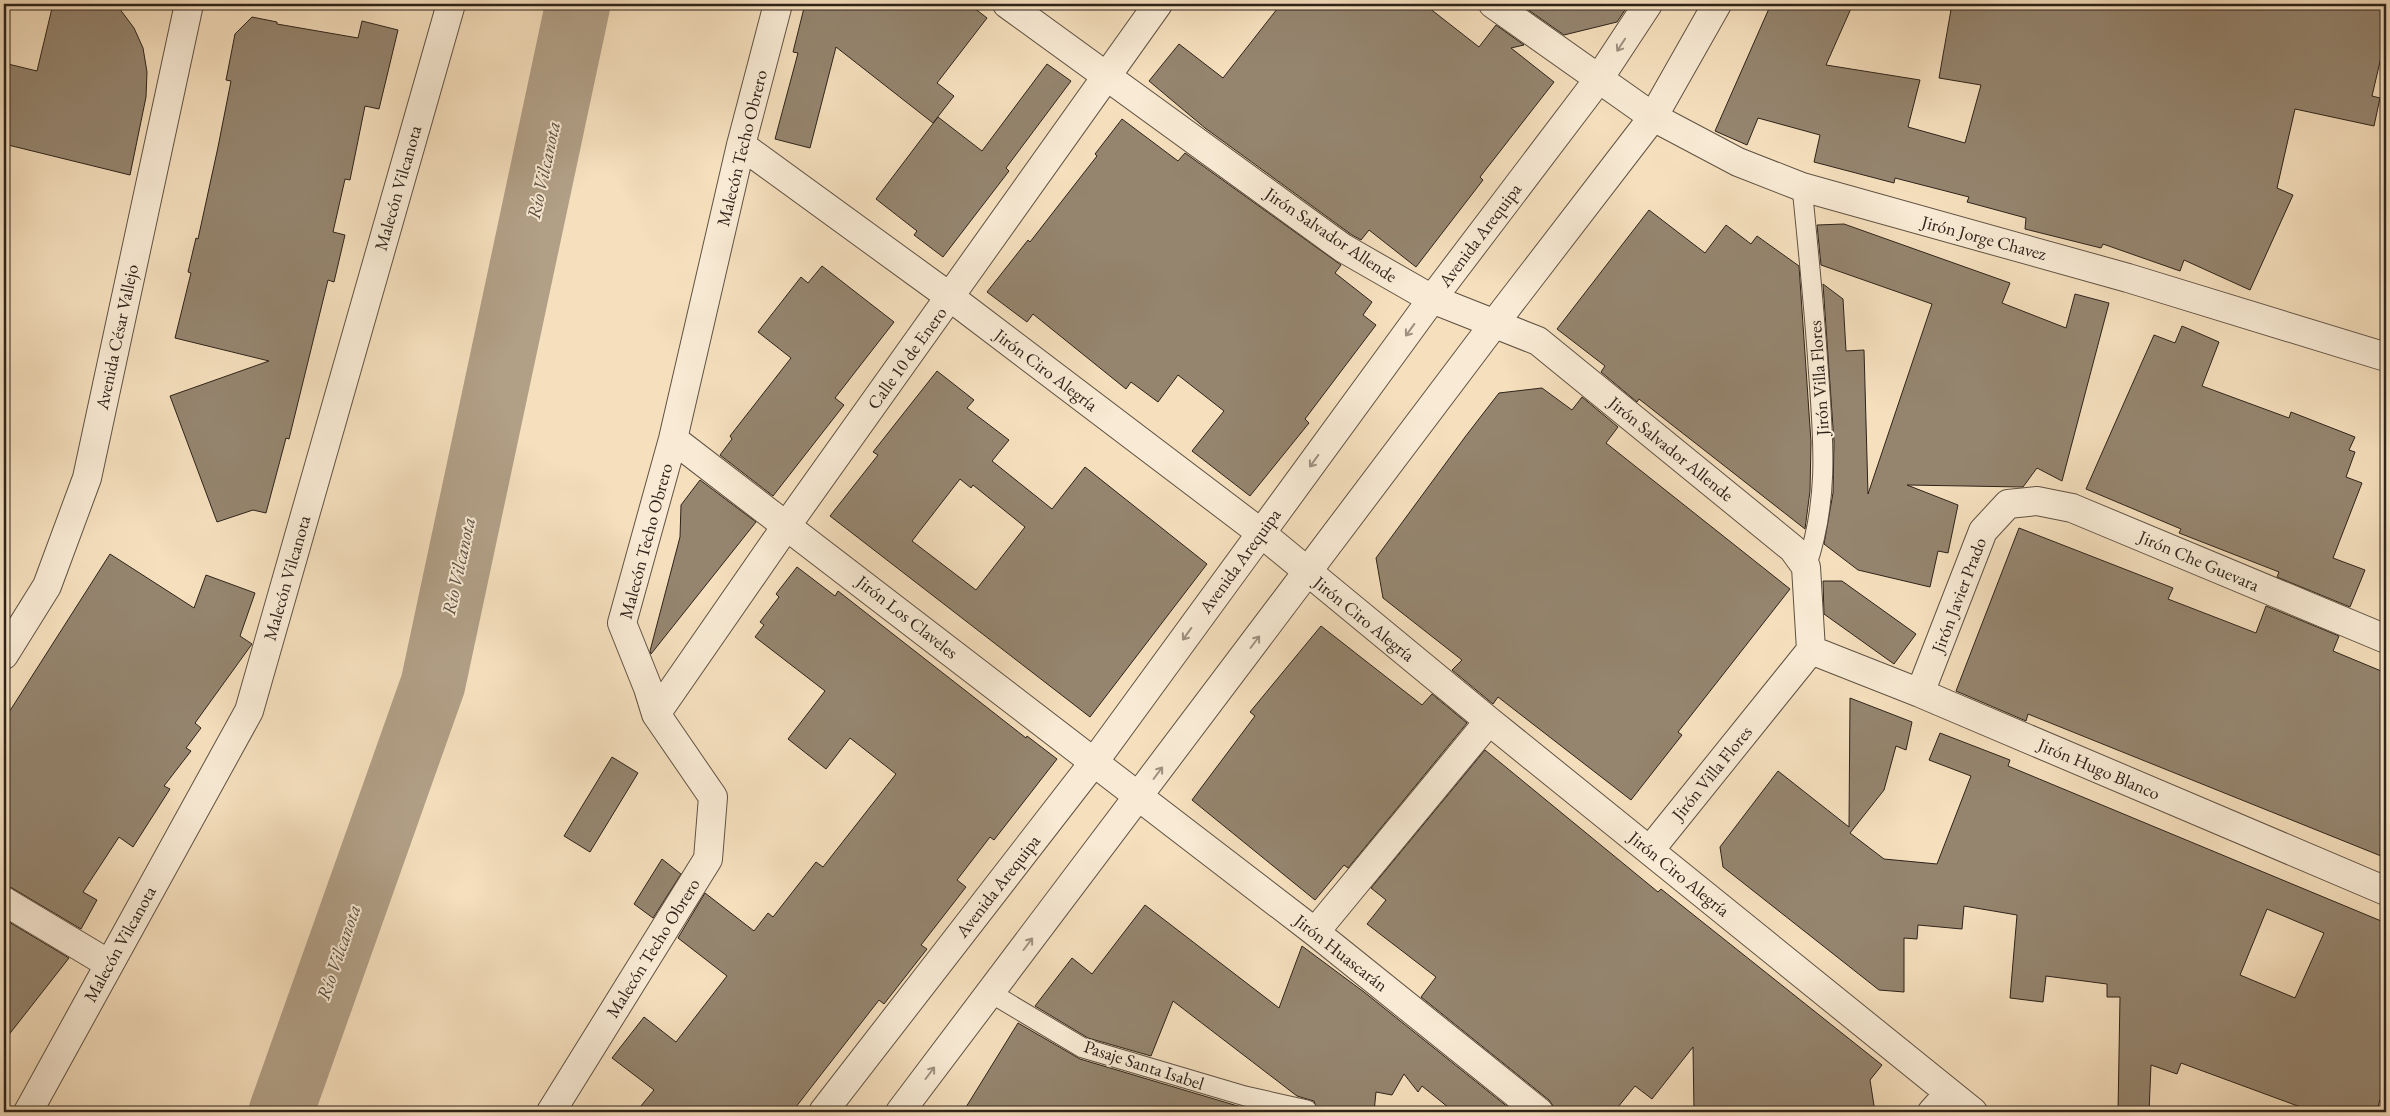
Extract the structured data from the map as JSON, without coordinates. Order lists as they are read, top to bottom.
{
  "streets": {
    "street": [
      "Malecón Techo Obrero",
      "Malecón Vilcanota",
      "Jirón Salvador Allende",
      "Avenida Arequipa",
      "Jirón Jorge Chavez",
      "Avenida César Vallejo",
      "Calle 10 de Enero",
      "Jirón Ciro Alegría",
      "Jirón Villa Flores",
      "Jirón Che Guevara",
      "Jirón Javier Prado",
      "Jirón Los Claveles",
      "Jirón Hugo Blanco",
      "Jirón Huascarán"
    ],
    "lane": ["Pasaje Santa Isabel"]
  },
  "crossings": [
    ["Malecón Techo Obrero", "Calle 10 de Enero"],
    ["Malecón Techo Obrero", "Jirón Ciro Alegría"],
    ["Malecón Techo Obrero", "Jirón Los Claveles"],
    ["Jirón Salvador Allende", "Avenida Arequipa"],
    ["Jirón Salvador Allende", "Calle 10 de Enero"],
    ["Jirón Salvador Allende", "Jirón Villa Flores"],
    ["Avenida Arequipa", "Jirón Jorge Chavez"],
    ["Avenida Arequipa", "Jirón Ciro Alegría"],
    ["Avenida Arequipa", "Jirón Los Claveles"],
    ["Jirón Jorge Chavez", "Jirón Villa Flores"],
    ["Calle 10 de Enero", "Jirón Ciro Alegría"],
    ["Calle 10 de Enero", "Jirón Los Claveles"],
    ["Jirón Ciro Alegría", "Jirón Villa Flores"],
    ["Jirón Villa Flores", "Jirón Hugo Blanco"],
    ["Jirón Che Guevara", "Jirón Javier Prado"],
    ["Jirón Javier Prado", "Jirón Hugo Blanco"],
    ["Jirón Los Claveles", "Jirón Huascarán"]
  ],
  "water": ["Río Vilcanota"]
}
